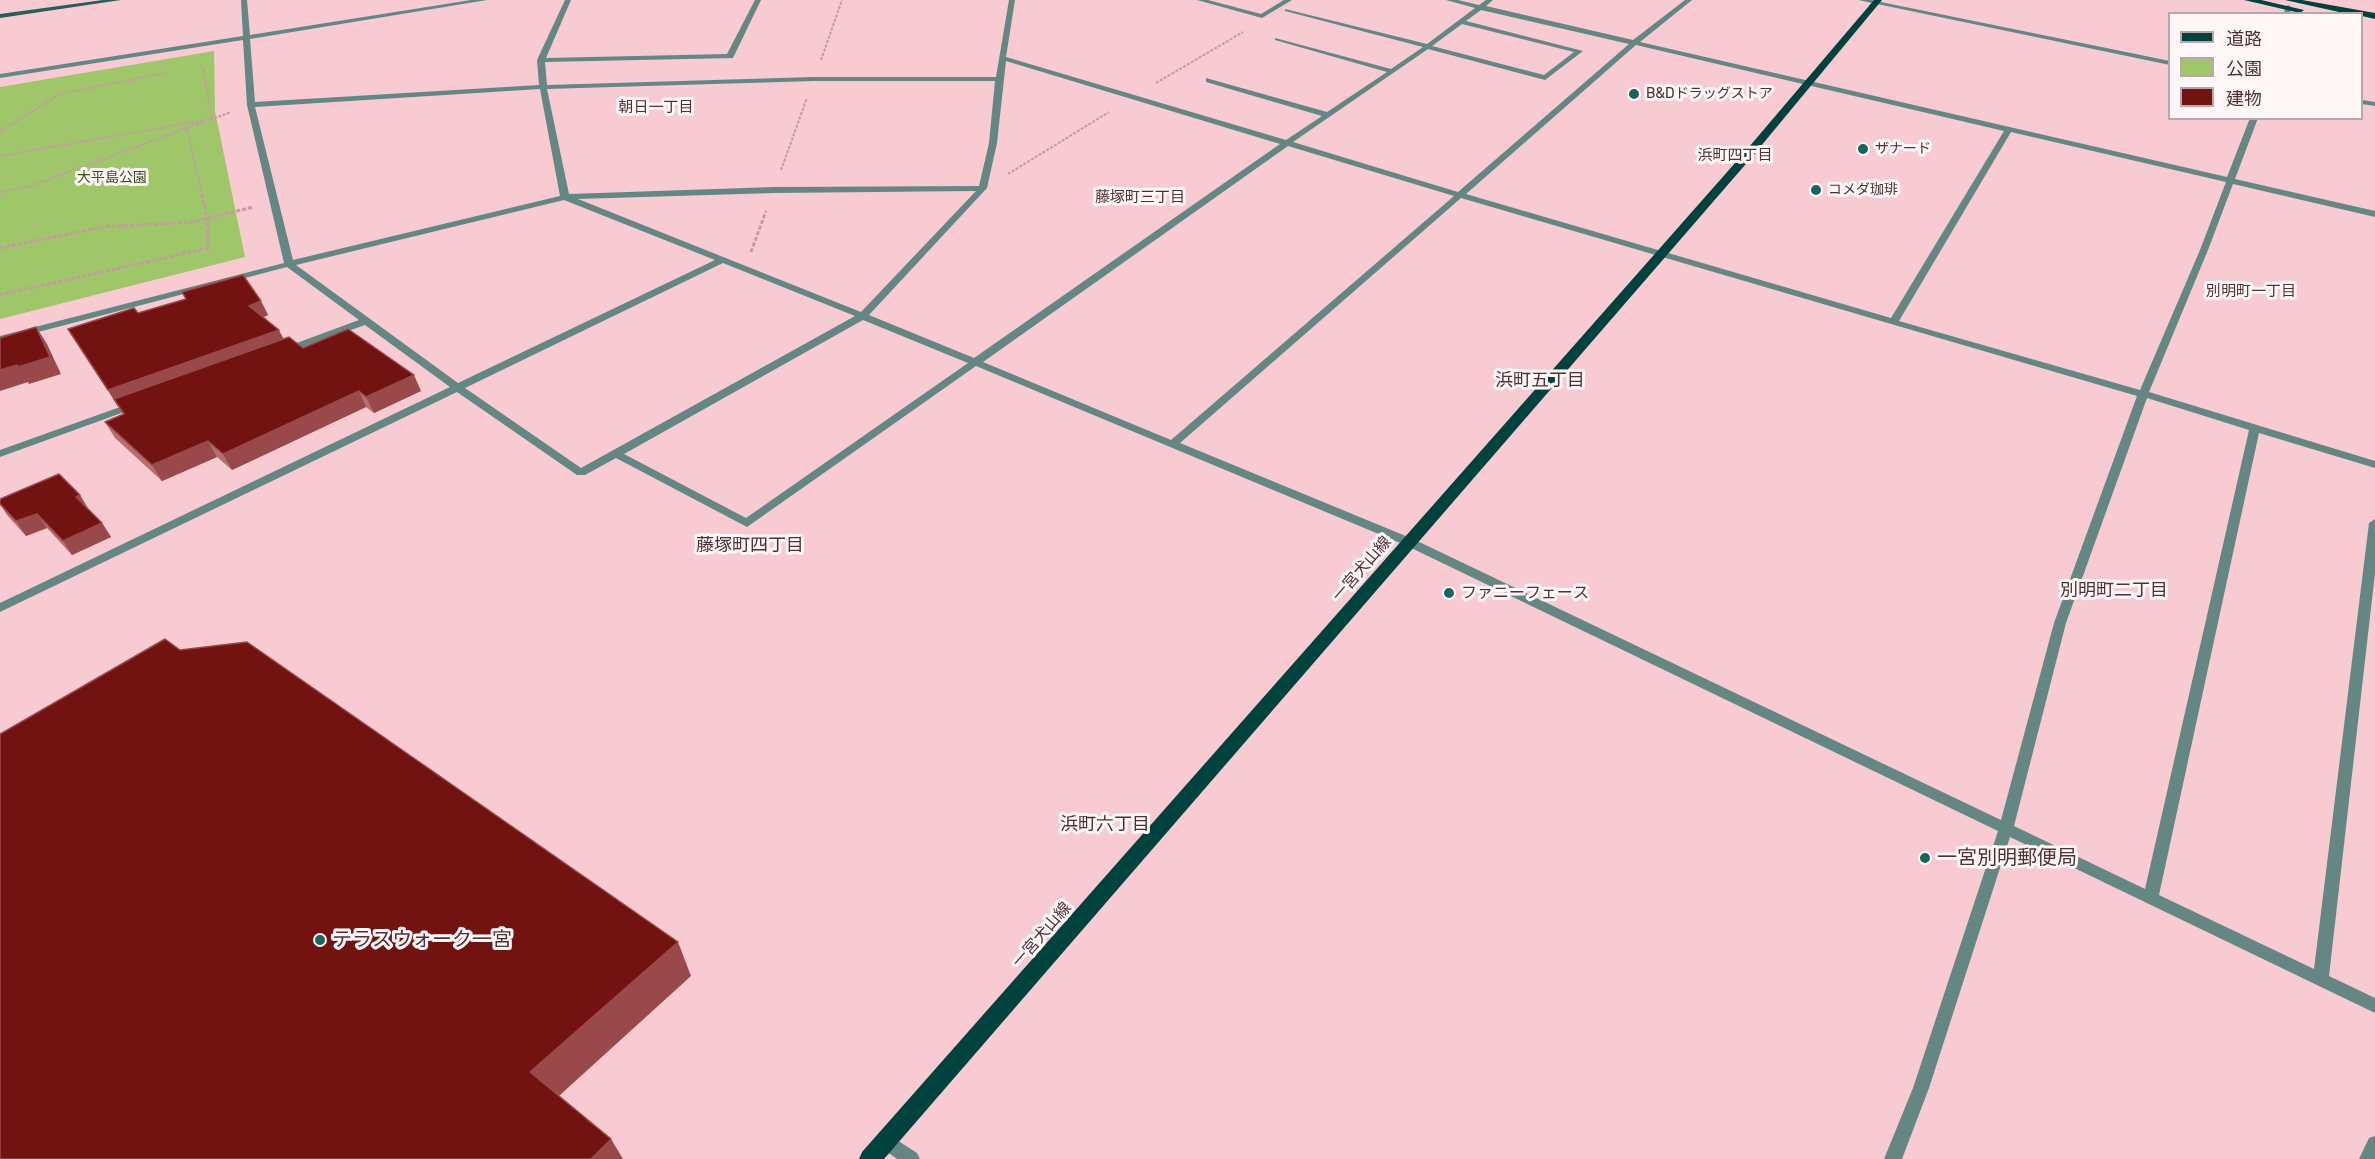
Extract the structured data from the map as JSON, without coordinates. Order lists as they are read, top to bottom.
{
  "streets": {
    "main road": ["一宮犬山線"]
  },
  "districts": [
    "朝日一丁目",
    "浜町四丁目",
    "藤塚町三丁目",
    "別明町一丁目",
    "浜町五丁目",
    "藤塚町四丁目",
    "別明町二丁目",
    "浜町六丁目"
  ],
  "parks": ["大平島公園"],
  "places": [
    "B&Dドラッグストア",
    "ザナード",
    "コメダ珈琲",
    "ファニーフェース",
    "一宮別明郵便局",
    "テラスウォーク一宮"
  ],
  "legend": ["道路", "公園", "建物"]
}
